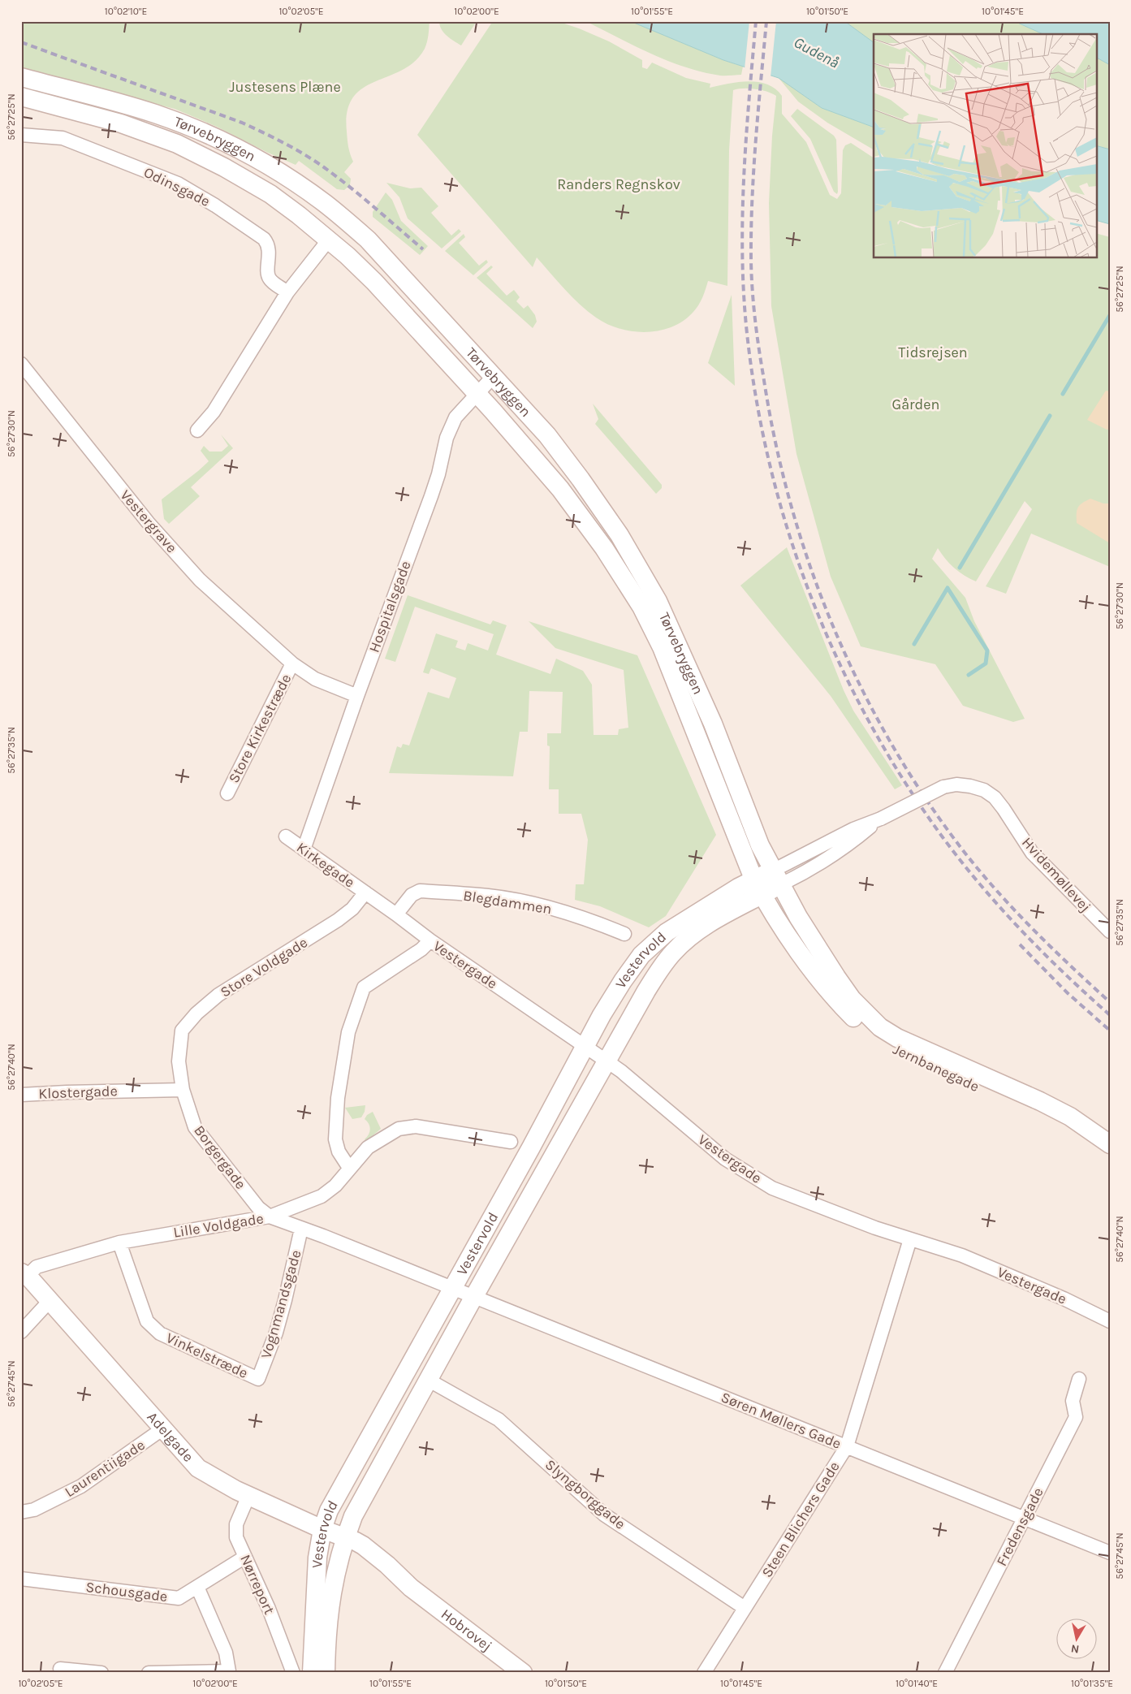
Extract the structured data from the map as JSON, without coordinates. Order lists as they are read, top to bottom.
{
  "streets": {
    "main road": [
      "Tørvebryggen",
      "Vestervold",
      "Jernbanegade",
      "Adelgade",
      "Hobrovej"
    ],
    "street": [
      "Odinsgade",
      "Vestergrave",
      "Hospitalsgade",
      "Store Kirkestræde",
      "Kirkegade",
      "Hvidemøllevej",
      "Blegdammen",
      "Vestergade",
      "Store Voldgade",
      "Klostergade",
      "Borgergade",
      "Lille Voldgade",
      "Vognmandsgade",
      "Vinkelstræde",
      "Søren Møllers Gade",
      "Laurentiigade",
      "Slyngborggade",
      "Steen Blichers Gade",
      "Fredensgade",
      "Nørreport",
      "Schousgade"
    ]
  },
  "crossings": [
    ["Tørvebryggen", "Hospitalsgade"],
    ["Tørvebryggen", "Hvidemøllevej"],
    ["Tørvebryggen", "Vestervold"],
    ["Tørvebryggen", "Jernbanegade"],
    ["Vestergrave", "Hospitalsgade"],
    ["Vestergrave", "Store Kirkestræde"],
    ["Hospitalsgade", "Kirkegade"],
    ["Kirkegade", "Store Voldgade"],
    ["Hvidemøllevej", "Vestervold"],
    ["Hvidemøllevej", "Jernbanegade"],
    ["Blegdammen", "Vestergade"],
    ["Vestervold", "Vestergade"],
    ["Vestervold", "Jernbanegade"],
    ["Vestervold", "Lille Voldgade"],
    ["Vestervold", "Søren Møllers Gade"],
    ["Vestervold", "Adelgade"],
    ["Vestervold", "Slyngborggade"],
    ["Vestervold", "Hobrovej"],
    ["Vestergade", "Steen Blichers Gade"],
    ["Store Voldgade", "Klostergade"],
    ["Store Voldgade", "Borgergade"],
    ["Klostergade", "Borgergade"],
    ["Borgergade", "Lille Voldgade"],
    ["Lille Voldgade", "Vognmandsgade"],
    ["Lille Voldgade", "Vinkelstræde"],
    ["Lille Voldgade", "Søren Møllers Gade"],
    ["Lille Voldgade", "Adelgade"],
    ["Vognmandsgade", "Vinkelstræde"],
    ["Søren Møllers Gade", "Steen Blichers Gade"],
    ["Søren Møllers Gade", "Fredensgade"],
    ["Adelgade", "Laurentiigade"],
    ["Adelgade", "Nørreport"],
    ["Adelgade", "Hobrovej"],
    ["Slyngborggade", "Steen Blichers Gade"],
    ["Nørreport", "Schousgade"]
  ],
  "water": ["Gudenå"],
  "parks": [
    "Justesens Plæne",
    "Randers Regnskov",
    "Tidsrejsen",
    "Gården"
  ],
  "north": "bottom",
  "coordinates": [
    "10°02'10\"E",
    "10°02'05\"E",
    "10°02'00\"E",
    "10°01'55\"E",
    "10°01'50\"E",
    "10°01'45\"E",
    "56°27'25\"N",
    "56°27'30\"N",
    "56°27'35\"N",
    "56°27'40\"N",
    "56°27'45\"N",
    "10°01'40\"E",
    "10°01'35\"E"
  ]
}
